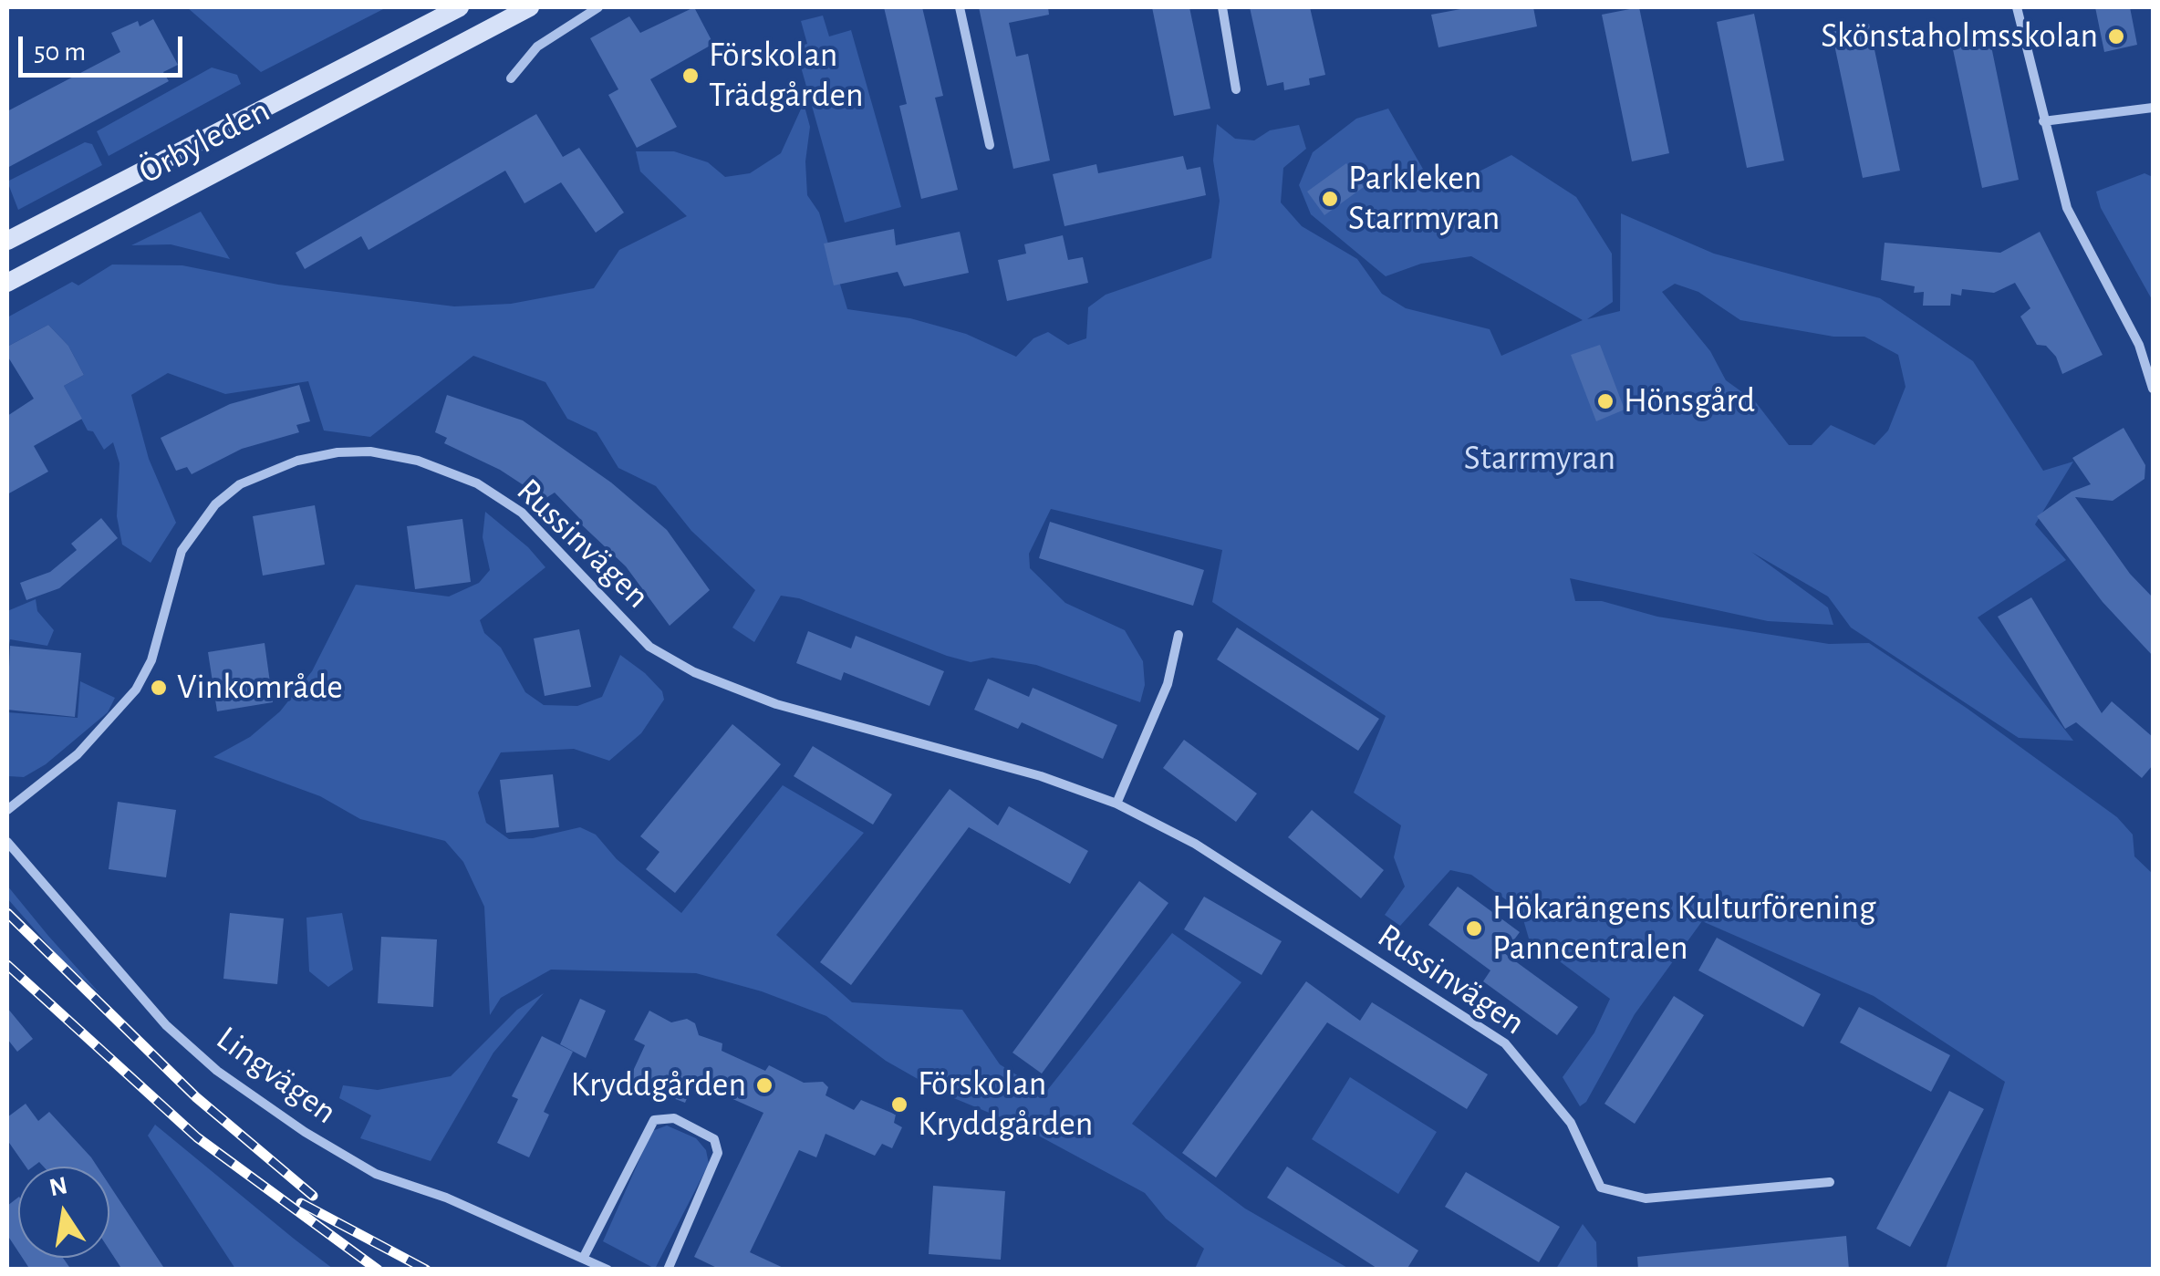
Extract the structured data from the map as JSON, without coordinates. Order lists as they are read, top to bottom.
{
  "streets": {
    "main road": ["Örbyleden"],
    "street": ["Russinvägen", "Lingvägen"]
  },
  "parks": ["Starrmyran"],
  "places": [
    "Skönstaholmsskolan",
    "Förskolan Trädgården",
    "Parkleken Starrmyran",
    "Hönsgård",
    "Vinkområde",
    "Hökarängens Kulturförening Panncentralen",
    "Kryddgården",
    "Förskolan Kryddgården"
  ],
  "scale_bar": "50 m",
  "north": "top"
}
